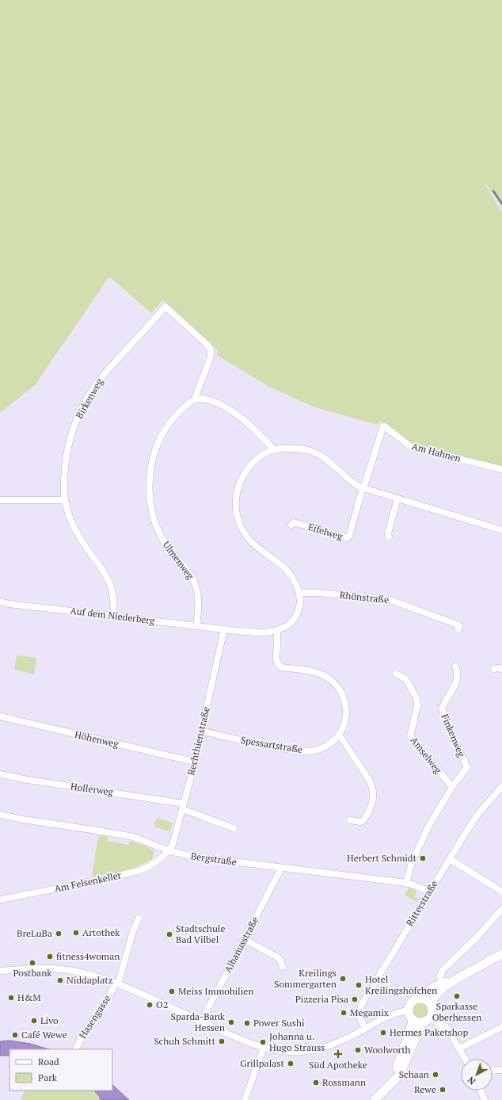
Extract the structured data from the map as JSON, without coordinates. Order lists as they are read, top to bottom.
{
  "streets": {
    "street": [
      "Birkenweg",
      "Am Hahnen",
      "Eifelweg",
      "Ulmenweg",
      "Rhönstraße",
      "Auf dem Niederberg",
      "Finkenweg",
      "Höhenweg",
      "Rechthienstraße",
      "Spessartstraße",
      "Amselweg",
      "Hollerweg",
      "Bergstraße",
      "Am Felsenkeller",
      "Ritterstraße",
      "Albanusstraße",
      "Hasengasse"
    ]
  },
  "crossings": [
    ["Birkenweg", "Ulmenweg"],
    ["Birkenweg", "Auf dem Niederberg"],
    ["Am Hahnen", "Eifelweg"],
    ["Ulmenweg", "Auf dem Niederberg"],
    ["Auf dem Niederberg", "Rechthienstraße"],
    ["Finkenweg", "Amselweg"],
    ["Höhenweg", "Rechthienstraße"],
    ["Rechthienstraße", "Spessartstraße"],
    ["Rechthienstraße", "Hollerweg"],
    ["Rechthienstraße", "Bergstraße"],
    ["Rechthienstraße", "Am Felsenkeller"],
    ["Bergstraße", "Am Felsenkeller"],
    ["Bergstraße", "Ritterstraße"],
    ["Bergstraße", "Albanusstraße"]
  ],
  "places": {
    "other": [
      "Herbert Schmidt",
      "Artothek",
      "BreLuBa",
      "Stadtschule Bad Vilbel",
      "fitness4woman",
      "Postbank",
      "Kreilings Sommergarten",
      "Niddaplatz",
      "Hotel Kreilingshöfchen",
      "Meiss Immobilien",
      "Sparkasse Oberhessen",
      "H&M",
      "Pizzeria Pisa",
      "O2",
      "Megamix",
      "Livo",
      "Sparda-Bank Hessen",
      "Power Sushi",
      "Hermes Paketshop",
      "Café Wewe",
      "Schuh Schmitt",
      "Johanna u. Hugo Strauss",
      "Woolworth",
      "Grillpalast",
      "Schaan",
      "Rossmann",
      "Rewe"
    ],
    "health": ["Süd Apotheke"]
  },
  "legend": ["Road", "Park"],
  "north": "bottom left"
}
